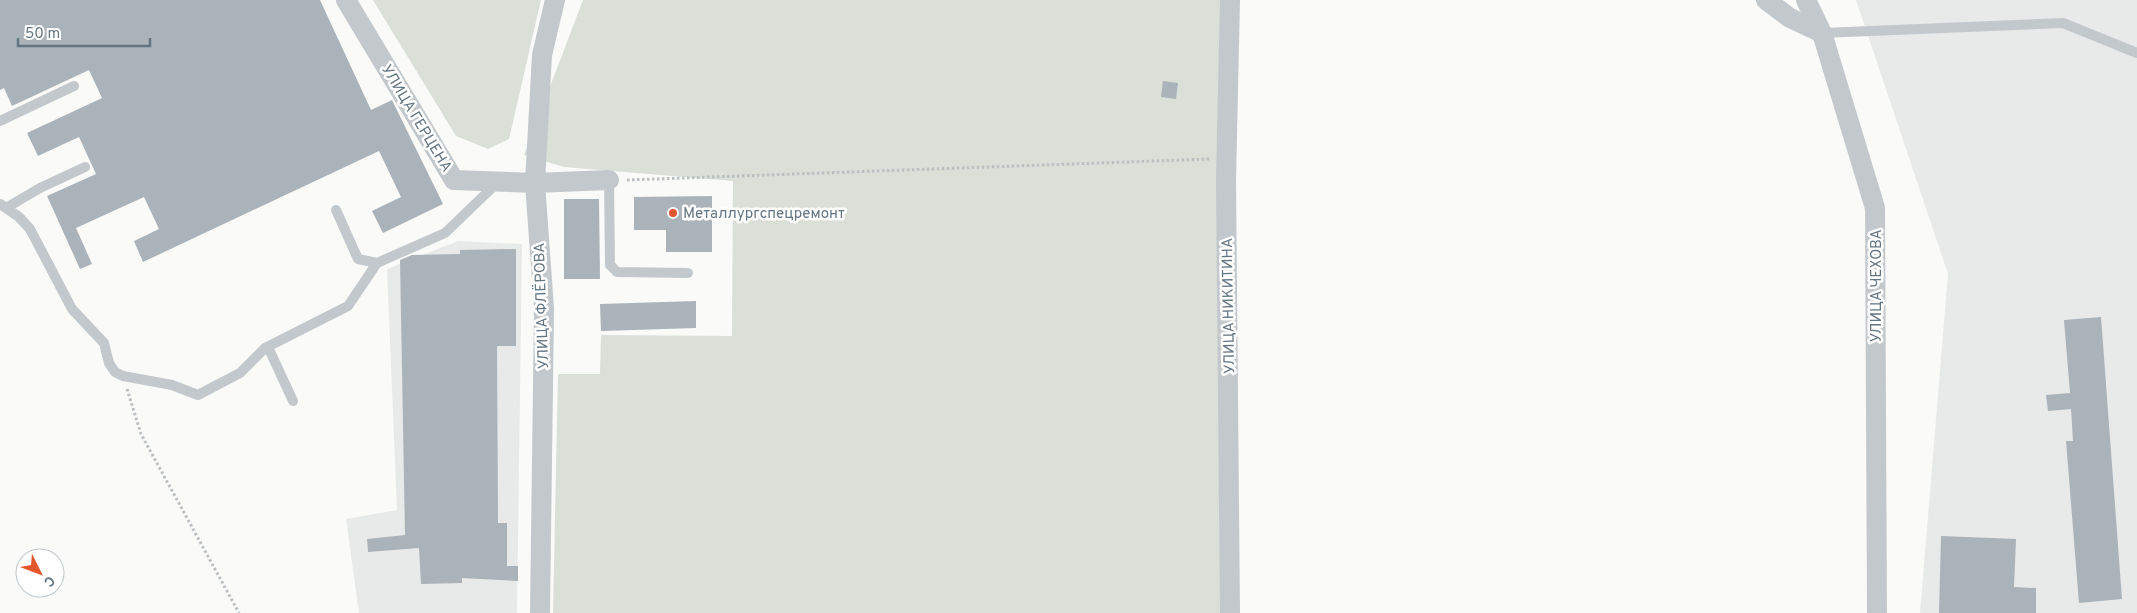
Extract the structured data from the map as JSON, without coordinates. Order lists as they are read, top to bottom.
{
  "streets": {
    "street": [
      "УЛИЦА ГЕРЦЕНА",
      "УЛИЦА ЧЕХОВА",
      "УЛИЦА ФЛЁРОВА",
      "УЛИЦА НИКИТИНА"
    ]
  },
  "crossings": [
    ["УЛИЦА ГЕРЦЕНА", "УЛИЦА ФЛЁРОВА"]
  ],
  "places": ["Металлургспецремонт"],
  "scale_bar": "50 m",
  "north": "bottom right"
}
